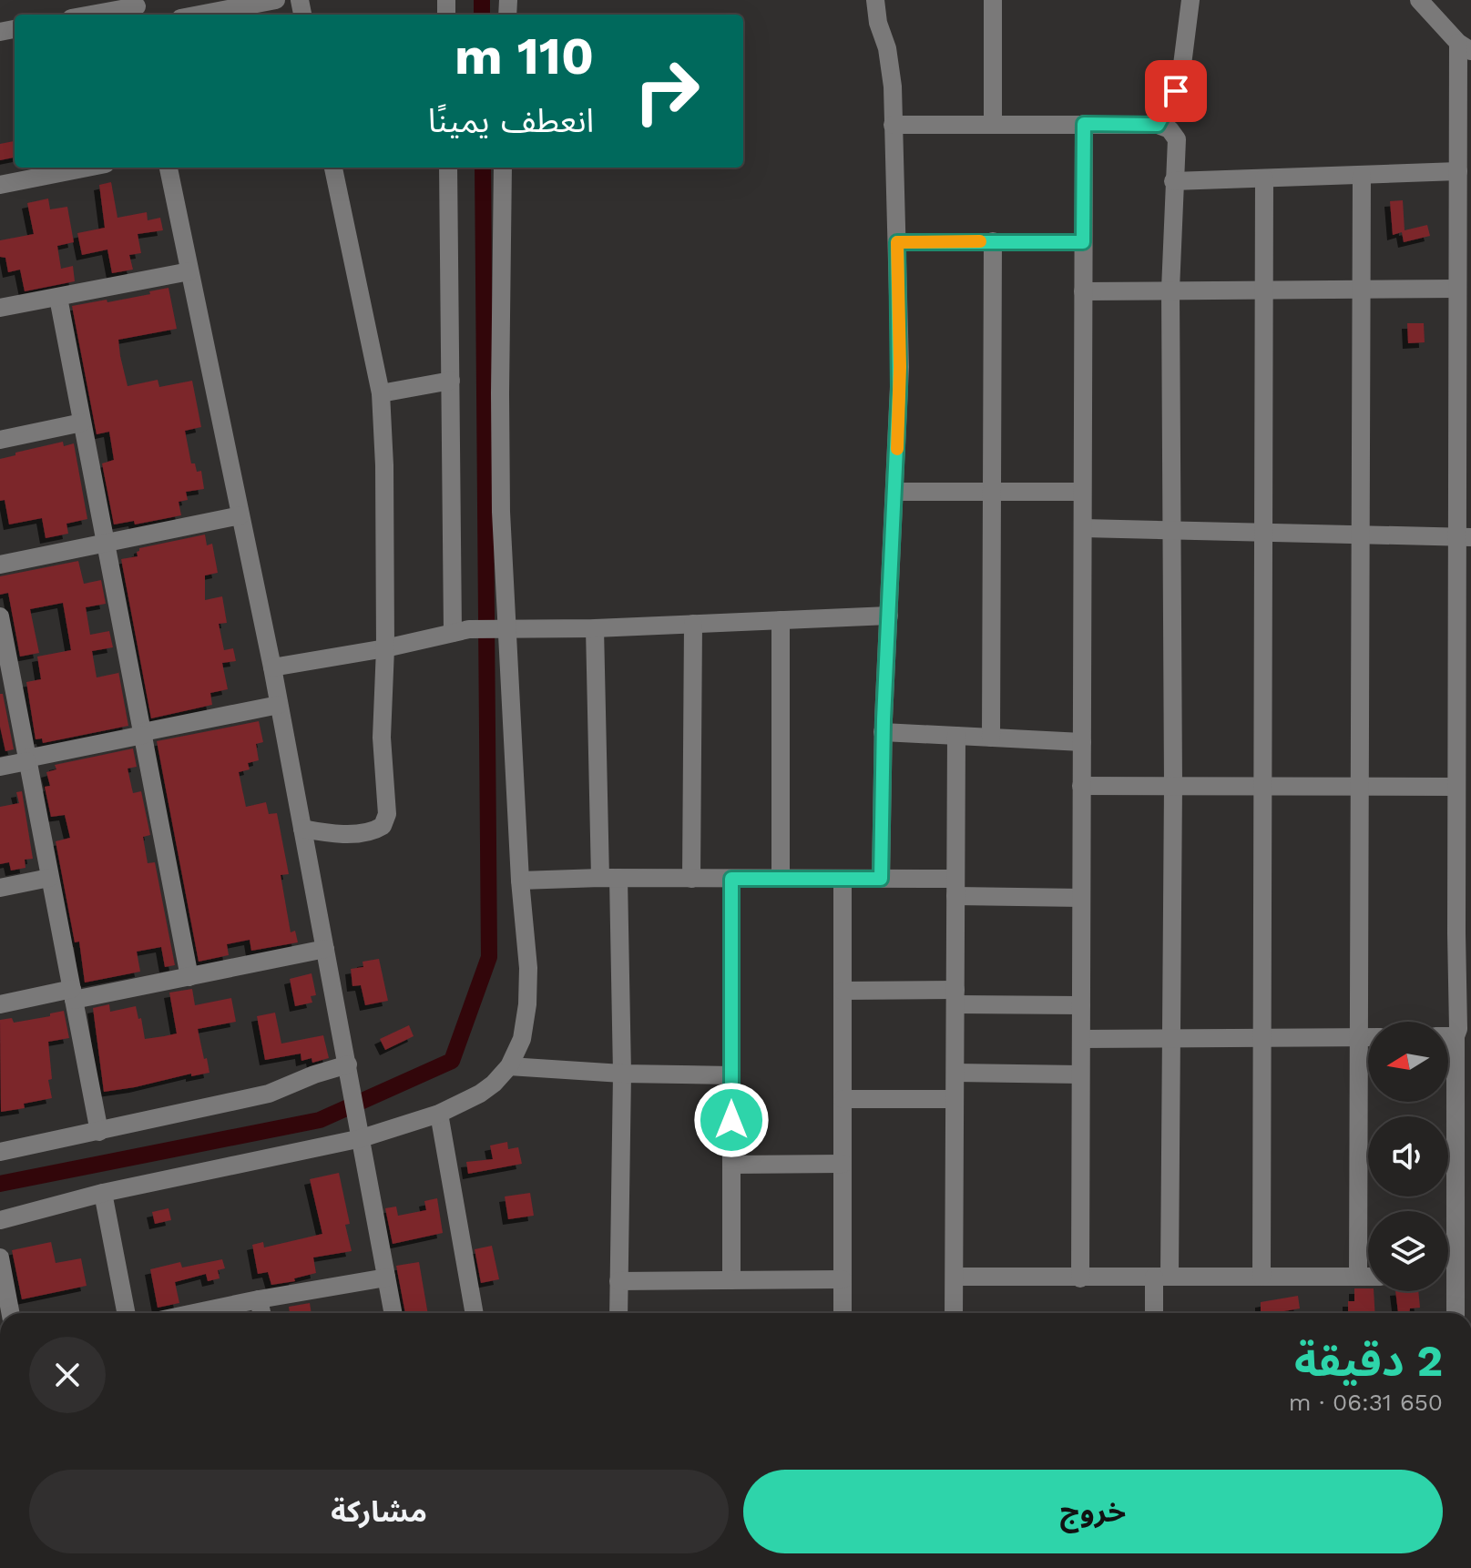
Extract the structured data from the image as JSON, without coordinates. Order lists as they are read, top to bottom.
{
  "north": "left",
  "page": {
    "turn": ["110 m", "انعطف يمينًا"],
    "heading": ["2 دقيقة", "650 m · 06:31"],
    "buttons": ["خروج", "مشاركة"]
  }
}
